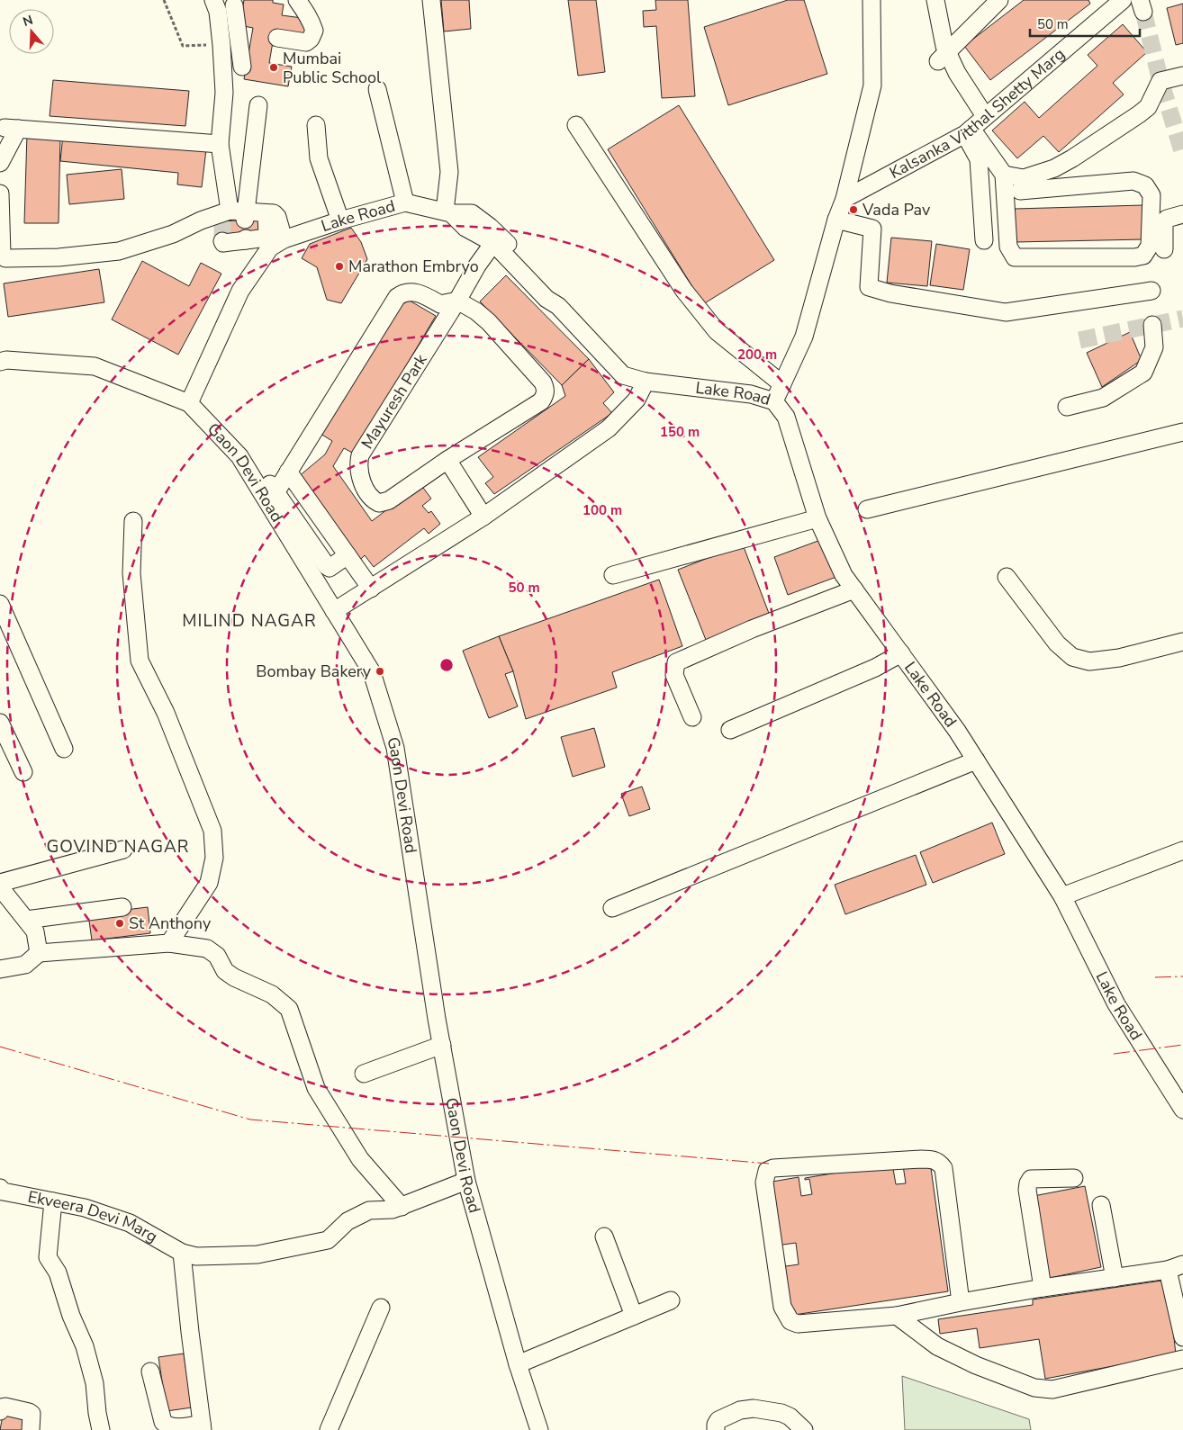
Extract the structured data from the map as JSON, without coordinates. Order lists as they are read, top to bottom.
{
  "streets": {
    "street": [
      "Kalsanka Vitthal Shetty Marg",
      "Lake Road",
      "Mayuresh Park",
      "Gaon Devi Road",
      "Ekveera Devi Marg"
    ]
  },
  "crossings": [
    ["Lake Road", "Mayuresh Park"]
  ],
  "districts": ["MILIND NAGAR", "GOVIND NAGAR"],
  "places": [
    "Mumbai Public School",
    "Vada Pav",
    "Marathon Embryo",
    "Bombay Bakery",
    "St Anthony"
  ],
  "scale_bar": "50 m",
  "north": "top",
  "rings": [
    "200 m",
    "150 m",
    "100 m",
    "50 m"
  ]
}
